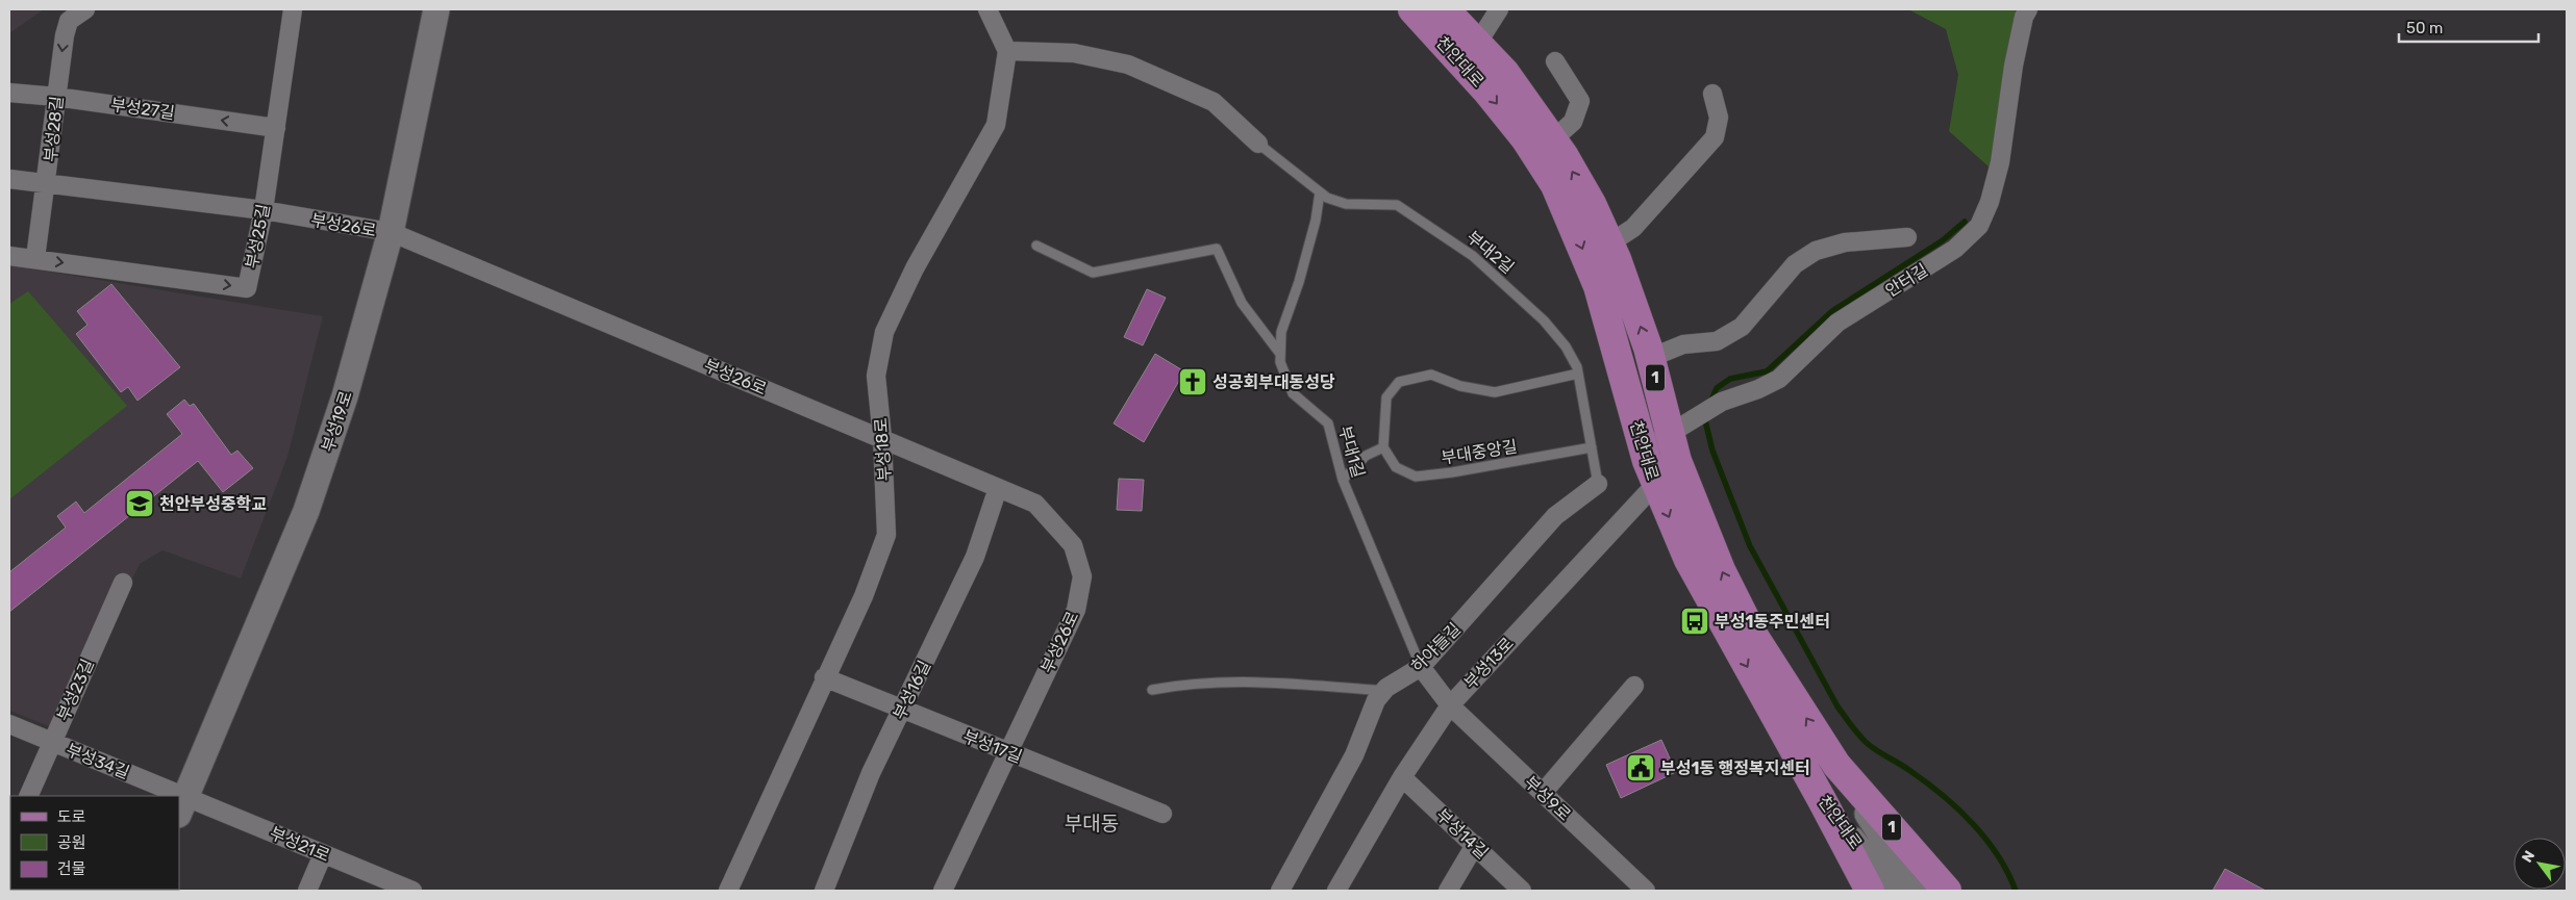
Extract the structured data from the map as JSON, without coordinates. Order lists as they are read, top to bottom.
{
  "streets": {
    "main road": ["천안대로", "1"],
    "street": [
      "부성27길",
      "부성28길",
      "부성26로",
      "부성25길",
      "안터길",
      "부성19로",
      "부성18로",
      "하야들길",
      "부성13로",
      "부성23길",
      "부성16길",
      "부성17길",
      "부성34길",
      "부성9로",
      "부성14길",
      "부성21로"
    ],
    "lane": ["부대2길", "부대1길", "부대중앙길"]
  },
  "crossings": [
    ["천안대로", "안터길"],
    ["천안대로", "1"],
    ["천안대로", "부성13로"],
    ["부성27길", "부성28길"],
    ["부성27길", "부성25길"],
    ["부성28길", "부성26로"],
    ["부성28길", "부성25길"],
    ["부성26로", "부성25길"],
    ["부성26로", "부성19로"],
    ["부성26로", "부성18로"],
    ["부성26로", "부성16길"],
    ["부성26로", "부성17길"],
    ["부대2길", "부대1길"],
    ["부대2길", "부대중앙길"],
    ["부대2길", "하야들길"],
    ["부성19로", "부성21로"],
    ["부성18로", "부성17길"],
    ["부대1길", "하야들길"],
    ["부대1길", "부성9로"],
    ["하야들길", "부성9로"],
    ["부성13로", "부성9로"],
    ["부성13로", "부성14길"],
    ["부성23길", "부성34길"],
    ["부성16길", "부성17길"]
  ],
  "one_way": ["부성27길", "부성28길"],
  "districts": ["부대동"],
  "places": {
    "church": ["성공회부대동성당"],
    "school or university": ["천안부성중학교"],
    "bus stop": ["부성1동주민센터"],
    "public building": ["부성1동 행정복지센터"]
  },
  "legend": ["도로", "공원", "건물"],
  "scale_bar": "50 m",
  "north": "top left"
}
